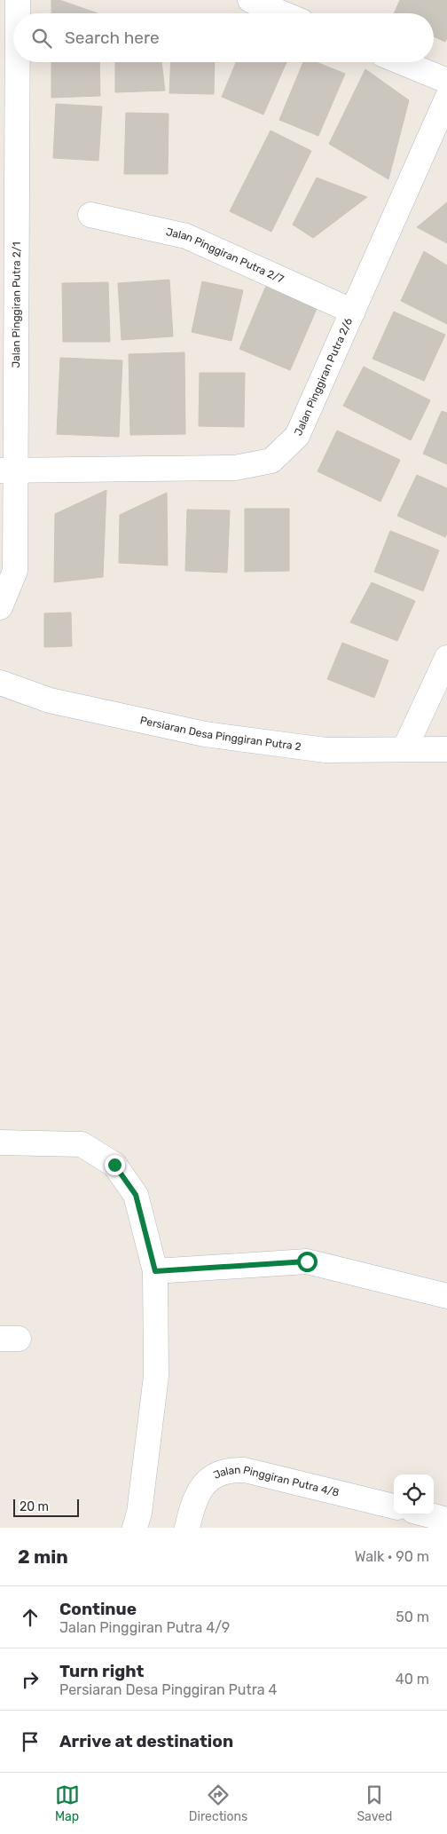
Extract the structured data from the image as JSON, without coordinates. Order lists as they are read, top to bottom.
{
  "streets": {
    "street": [
      "Jalan Pinggiran Putra 2/7",
      "Jalan Pinggiran Putra 2/1",
      "Jalan Pinggiran Putra 2/6",
      "Persiaran Desa Pinggiran Putra 2",
      "Jalan Pinggiran Putra 4/8"
    ]
  },
  "crossings": [
    ["Jalan Pinggiran Putra 2/7", "Jalan Pinggiran Putra 2/6"],
    ["Jalan Pinggiran Putra 2/1", "Jalan Pinggiran Putra 2/6"]
  ],
  "scale_bar": "20 m",
  "page": {
    "search": "Search here",
    "scale": "20 m",
    "heading": ["2 min", "Walk · 90 m"],
    "list": [
      ["Continue", "Jalan Pinggiran Putra 4/9", "50 m"],
      ["Turn right", "Persiaran Desa Pinggiran Putra 4", "40 m"],
      "Arrive at destination"
    ],
    "nav": ["Map", "Directions", "Saved"]
  }
}
